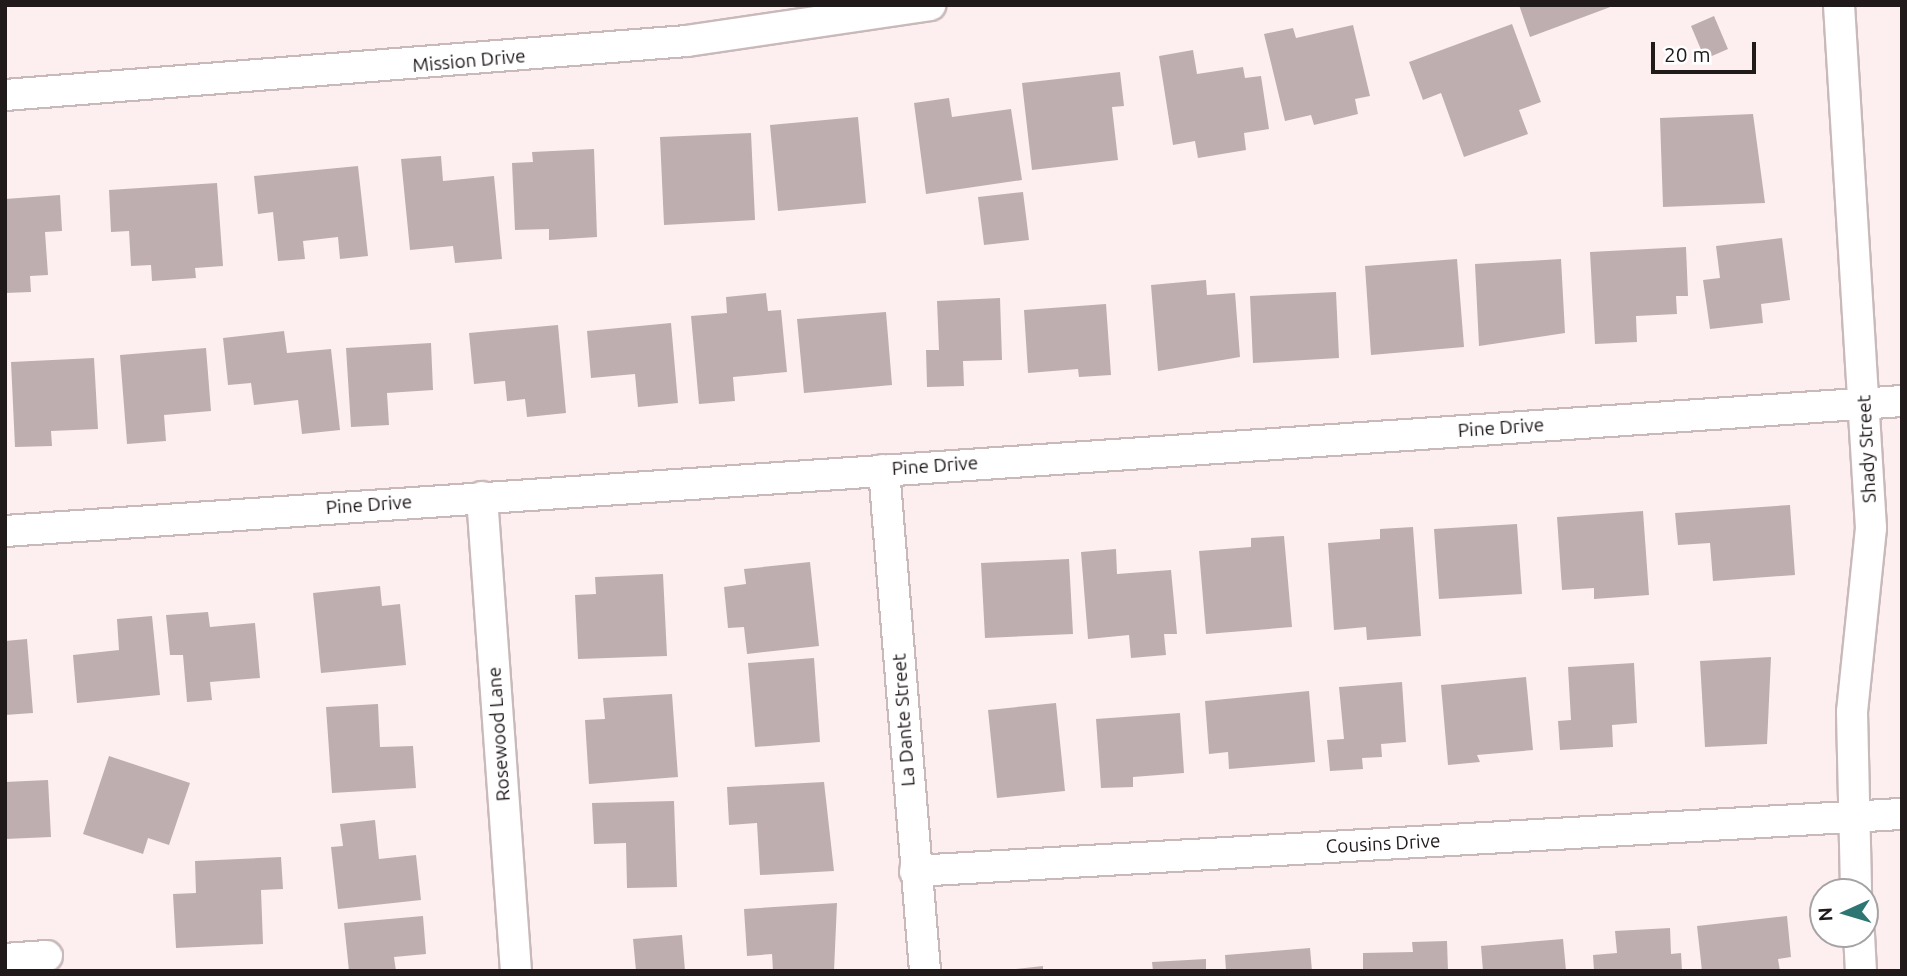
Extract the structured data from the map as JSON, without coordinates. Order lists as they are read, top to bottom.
{
  "streets": {
    "street": [
      "Mission Drive",
      "Pine Drive",
      "Shady Street",
      "La Dante Street",
      "Rosewood Lane",
      "Cousins Drive"
    ]
  },
  "crossings": [
    ["Pine Drive", "Shady Street"],
    ["Pine Drive", "La Dante Street"],
    ["Pine Drive", "Rosewood Lane"],
    ["Shady Street", "Cousins Drive"],
    ["La Dante Street", "Cousins Drive"]
  ],
  "scale_bar": "20 m",
  "north": "left"
}
